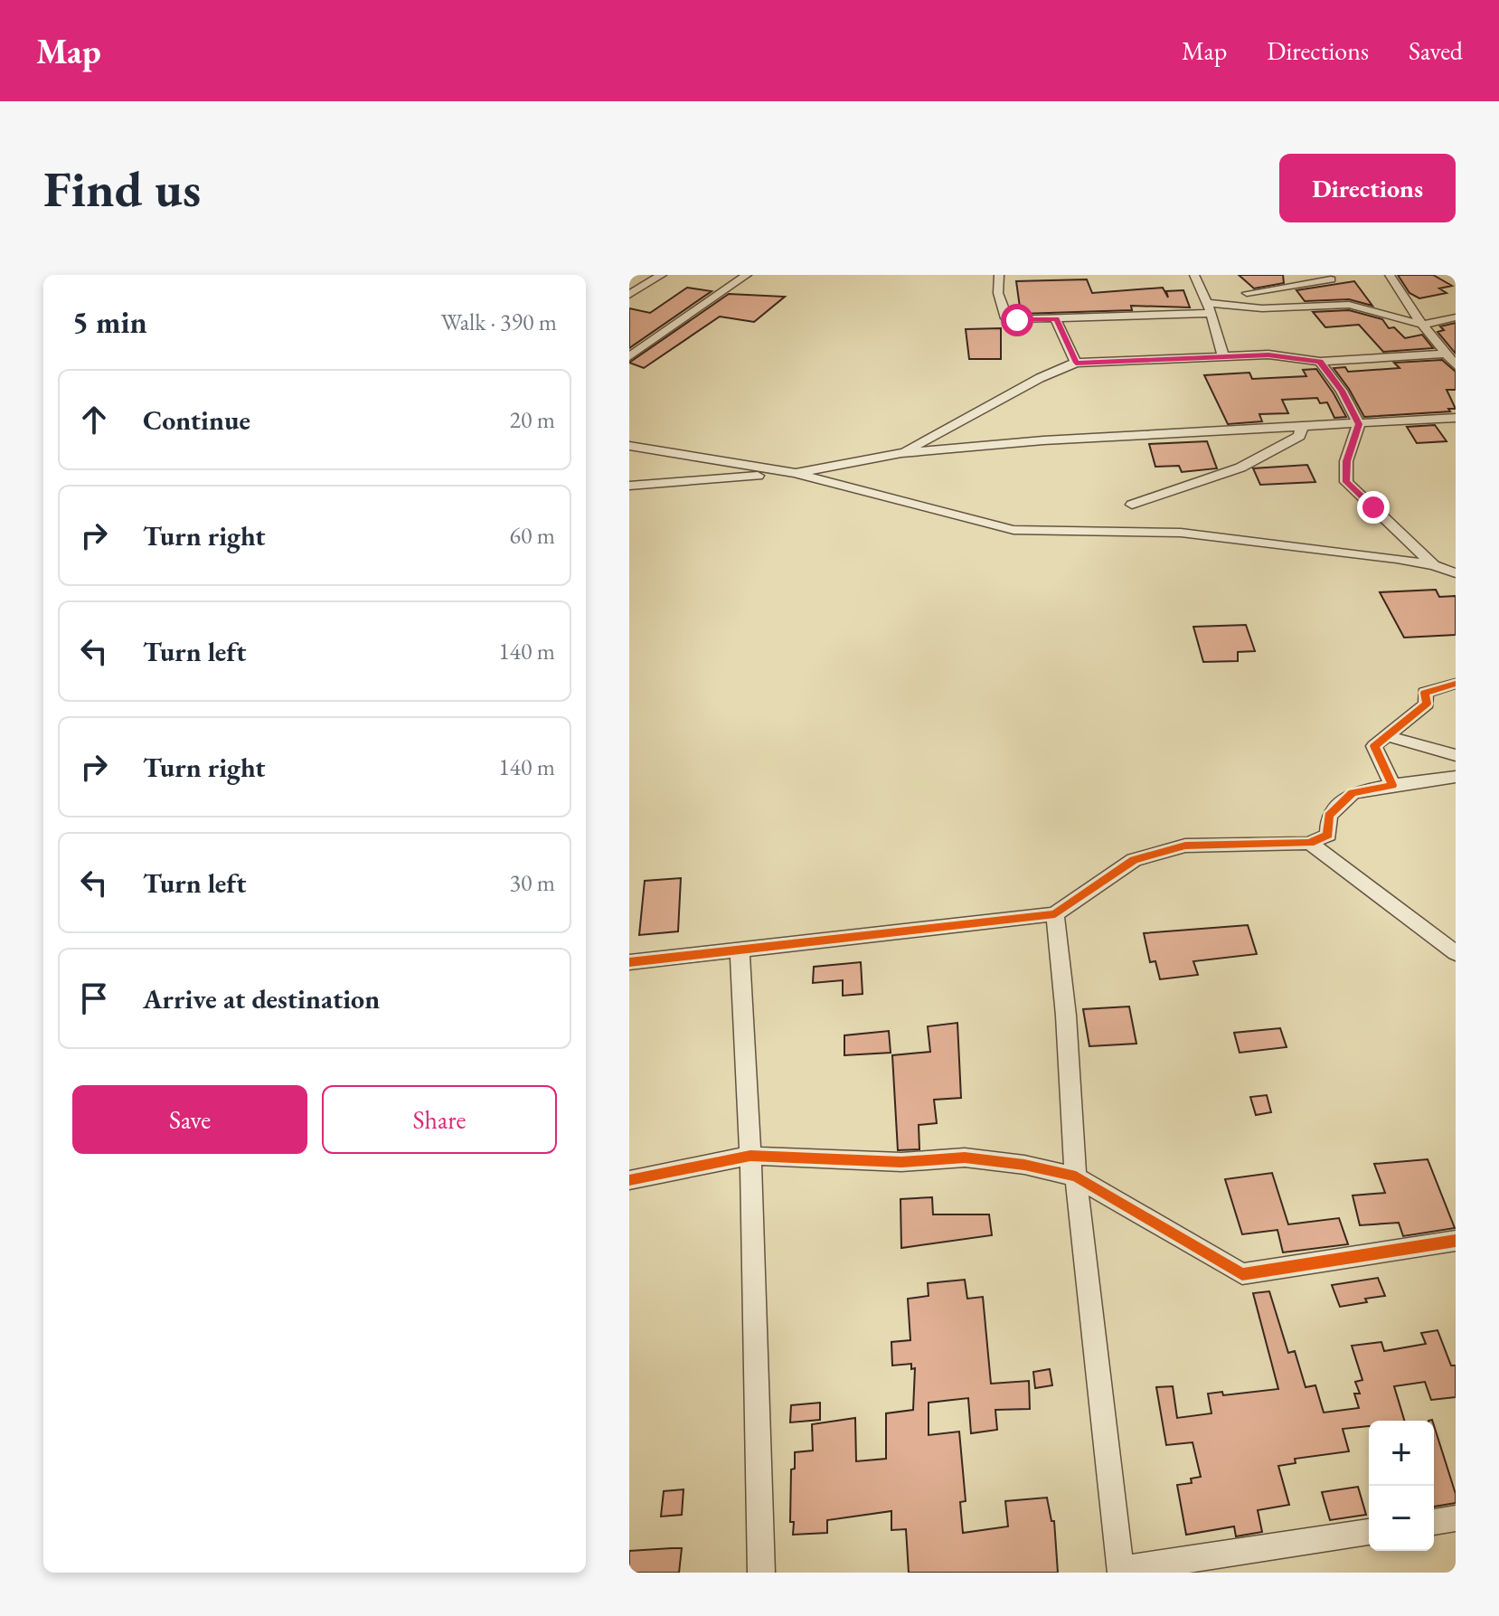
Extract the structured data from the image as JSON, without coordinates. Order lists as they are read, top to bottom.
{
  "page": {
    "header": "Map",
    "nav": ["Map", "Directions", "Saved"],
    "buttons": [
      "Directions",
      ["Save", "Share"]
    ],
    "title": "Find us",
    "heading": ["5 min", "Walk · 390 m"],
    "list": [
      ["Continue", "20 m"],
      ["Turn right", "60 m"],
      ["Turn left", "140 m"],
      ["Turn right", "140 m"],
      ["Turn left", "30 m"],
      "Arrive at destination"
    ],
    "map_buttons": ["+", "−"]
  }
}
